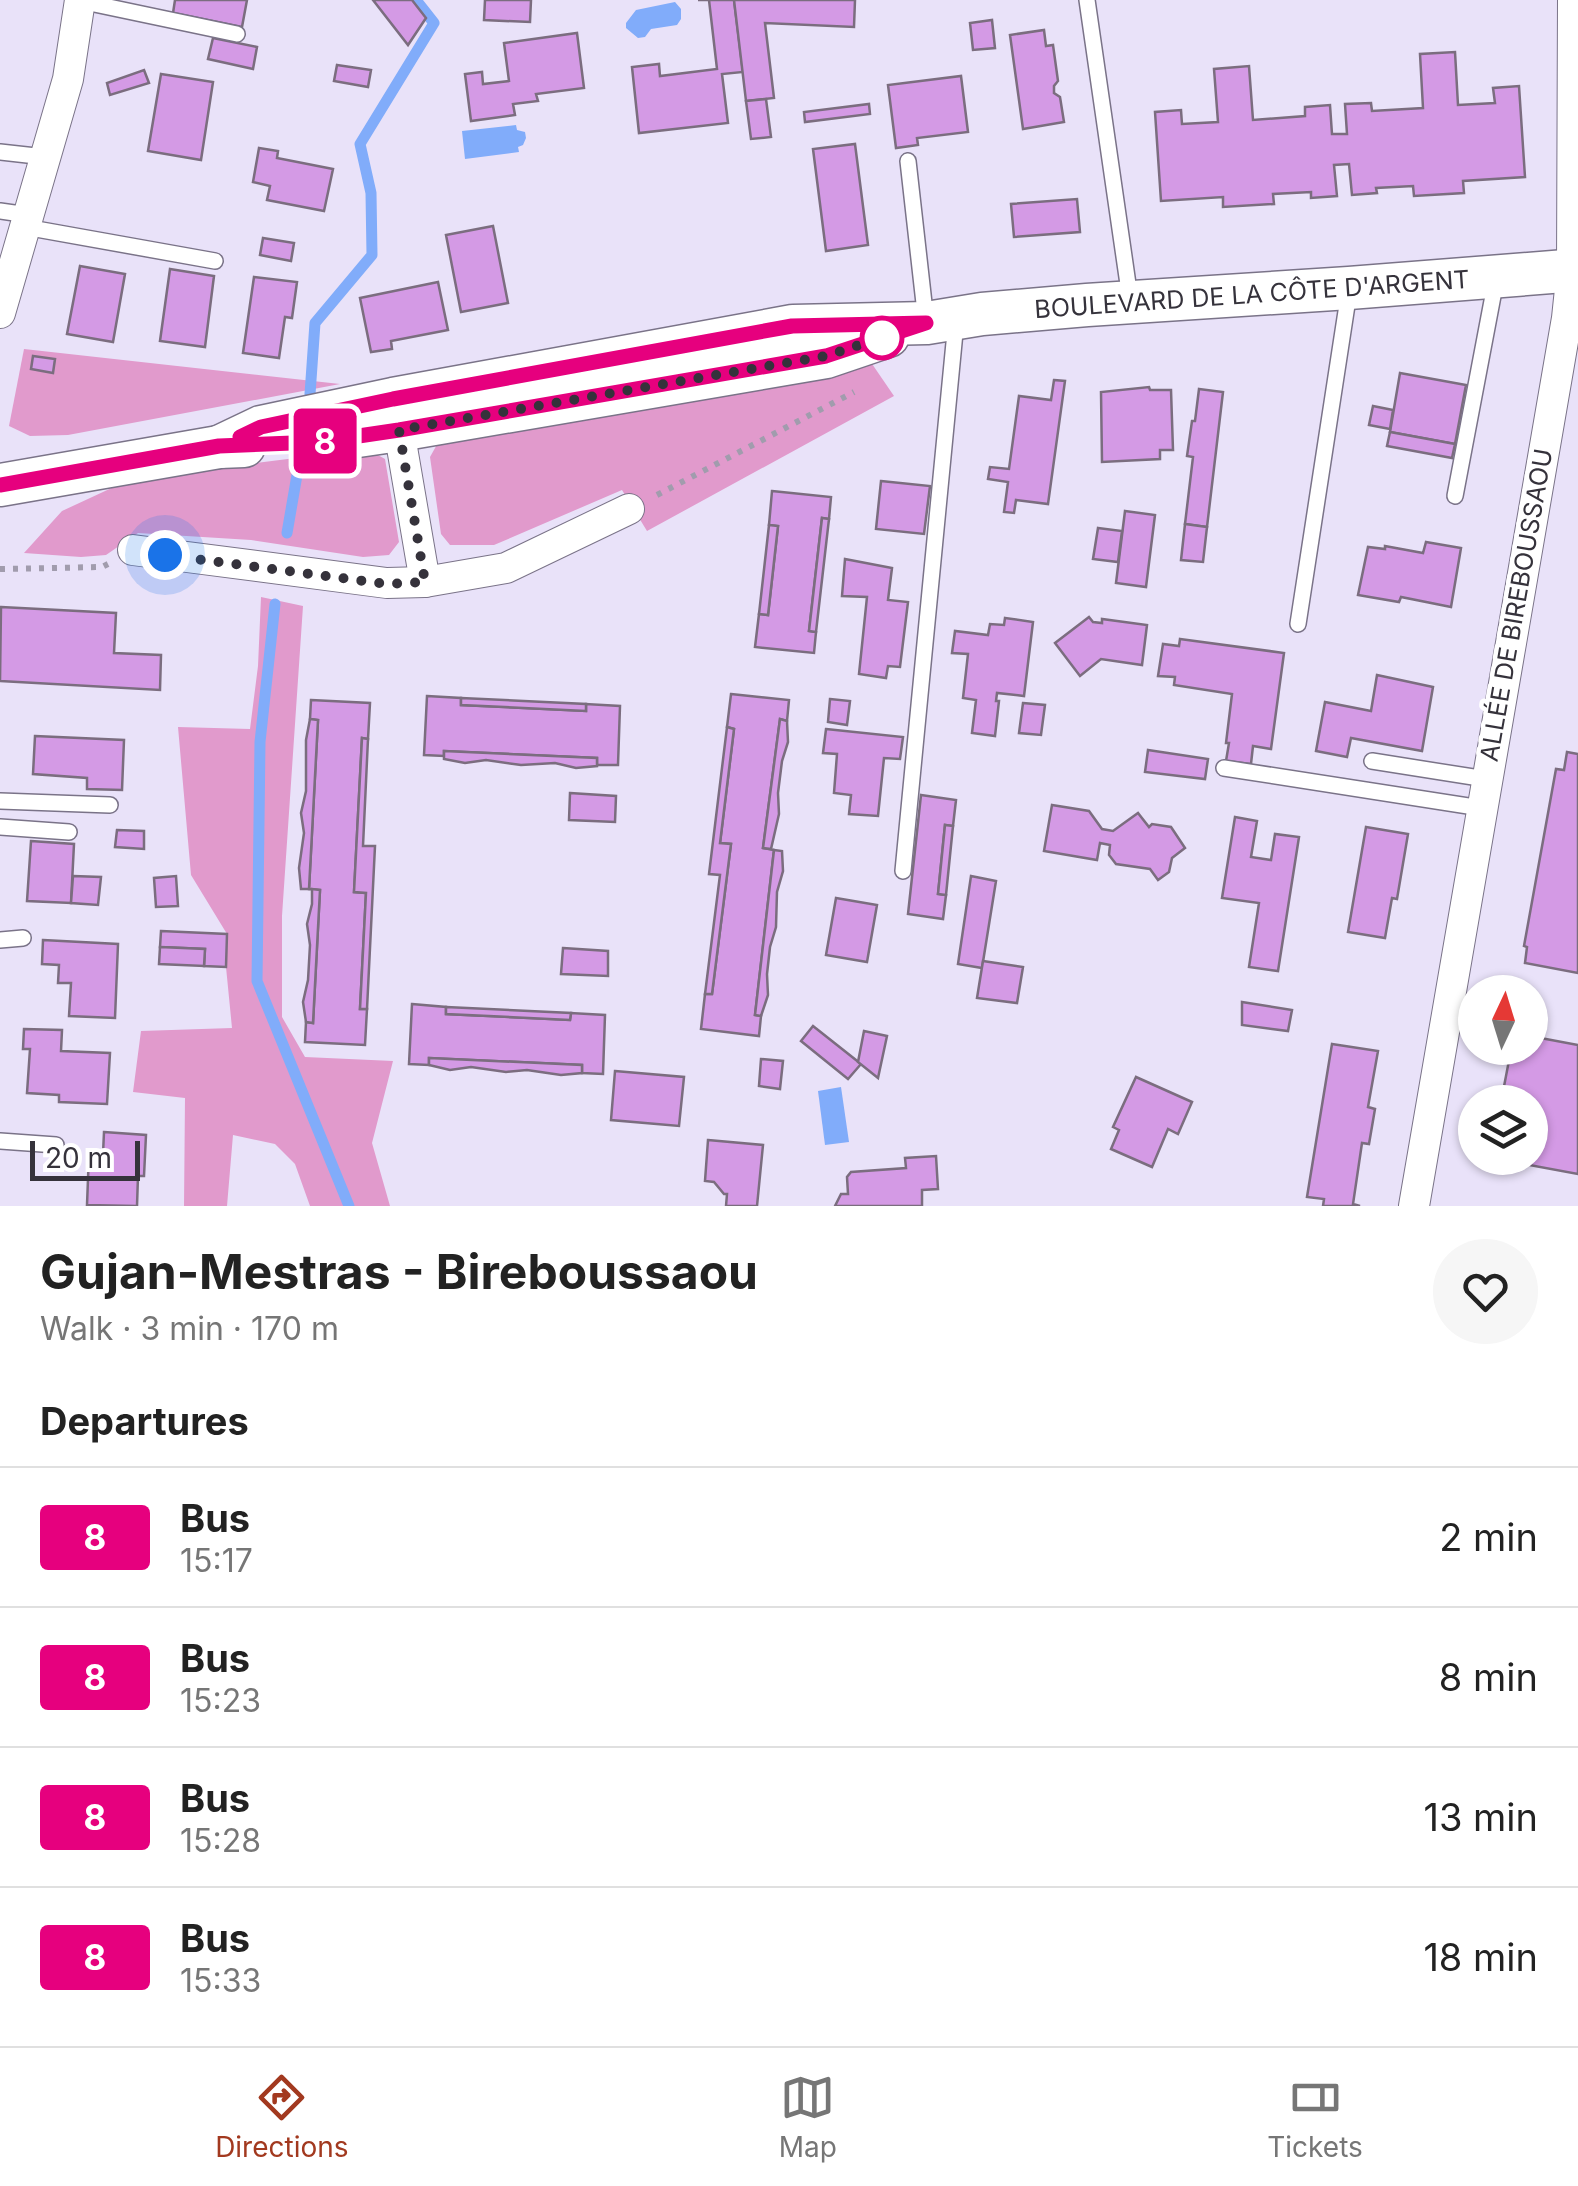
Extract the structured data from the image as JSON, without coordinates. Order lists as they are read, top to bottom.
{
  "streets": {
    "main road": ["BOULEVARD DE LA CÔTE D'ARGENT"],
    "street": ["ALLÉE DE BIREBOUSSAOU"]
  },
  "crossings": [
    ["BOULEVARD DE LA CÔTE D'ARGENT", "ALLÉE DE BIREBOUSSAOU"]
  ],
  "lines": ["bus line 8"],
  "scale_bar": "20 m",
  "north": "top",
  "page": {
    "on_map": "8",
    "scale": "20 m",
    "heading": [
      ["Gujan-Mestras - Bireboussaou", "Walk · 3 min · 170 m"],
      "Departures"
    ],
    "list": [
      {
        "mark": "8",
        "name": "Bus",
        "note": "15:17",
        "value": "2 min"
      },
      {
        "mark": "8",
        "name": "Bus",
        "note": "15:23",
        "value": "8 min"
      },
      {
        "mark": "8",
        "name": "Bus",
        "note": "15:28",
        "value": "13 min"
      },
      {
        "mark": "8",
        "name": "Bus",
        "note": "15:33",
        "value": "18 min"
      }
    ],
    "tabs": ["Directions", "Map", "Tickets"]
  }
}
